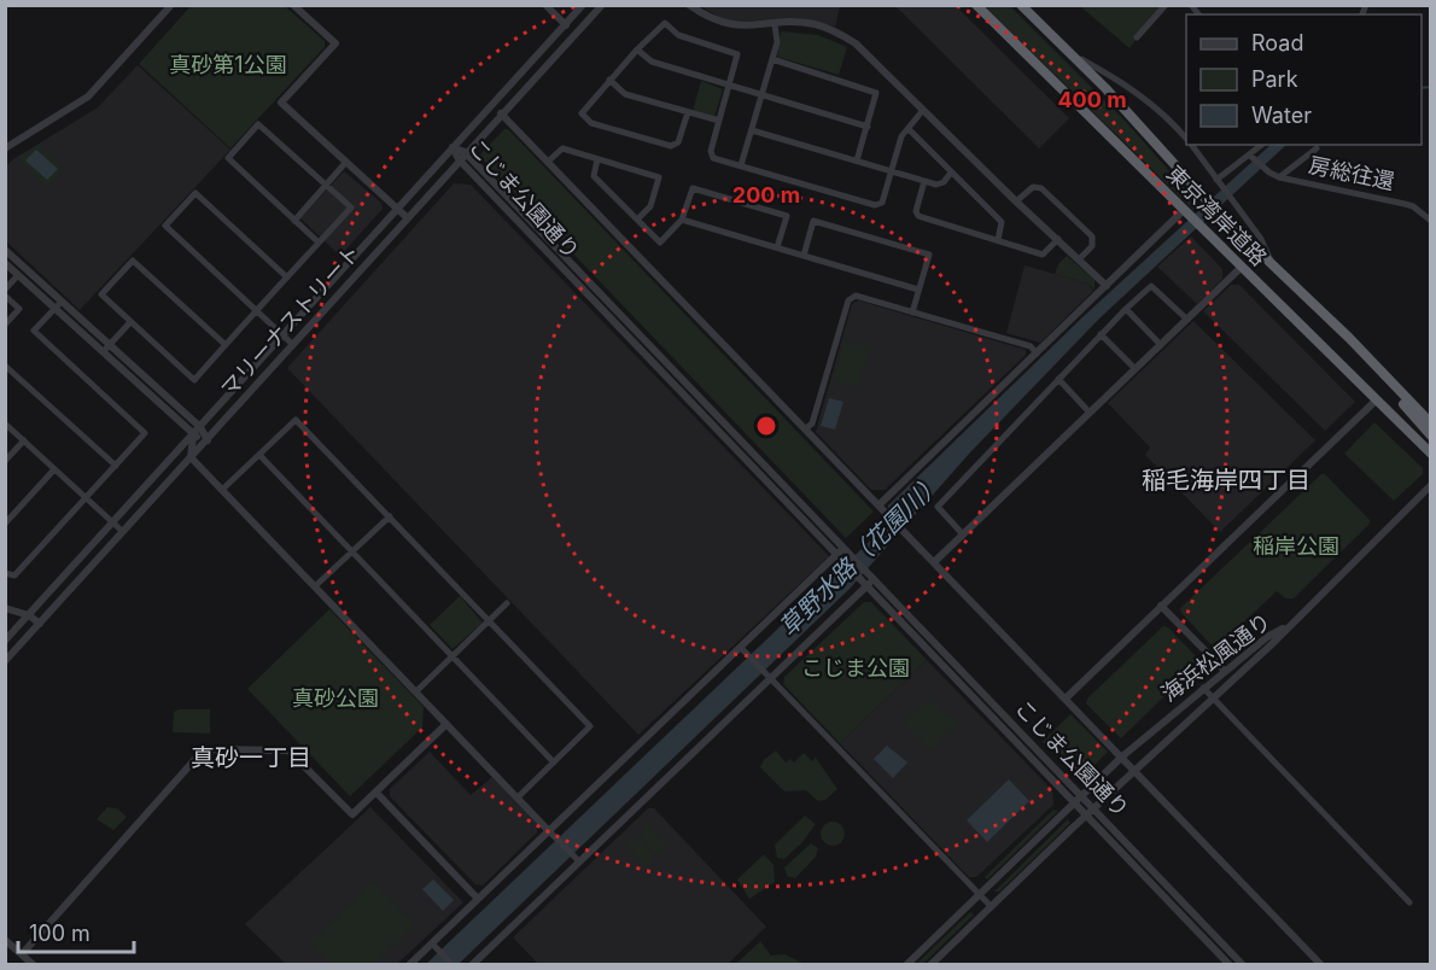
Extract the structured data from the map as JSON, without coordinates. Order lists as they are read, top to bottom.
{
  "streets": {
    "highway": ["東京湾岸道路"],
    "street": [
      "房総往還",
      "こじま公園通り",
      "マリーナストリート",
      "海浜松風通り"
    ]
  },
  "crossings": [
    ["こじま公園通り", "マリーナストリート"],
    ["こじま公園通り", "海浜松風通り"]
  ],
  "districts": ["稲毛海岸四丁目", "真砂一丁目"],
  "water": ["草野水路（花園川）"],
  "parks": [
    "真砂第1公園",
    "稲岸公園",
    "こじま公園",
    "真砂公園"
  ],
  "legend": ["Road", "Park", "Water"],
  "scale_bar": "100 m",
  "rings": ["400 m", "200 m"]
}
